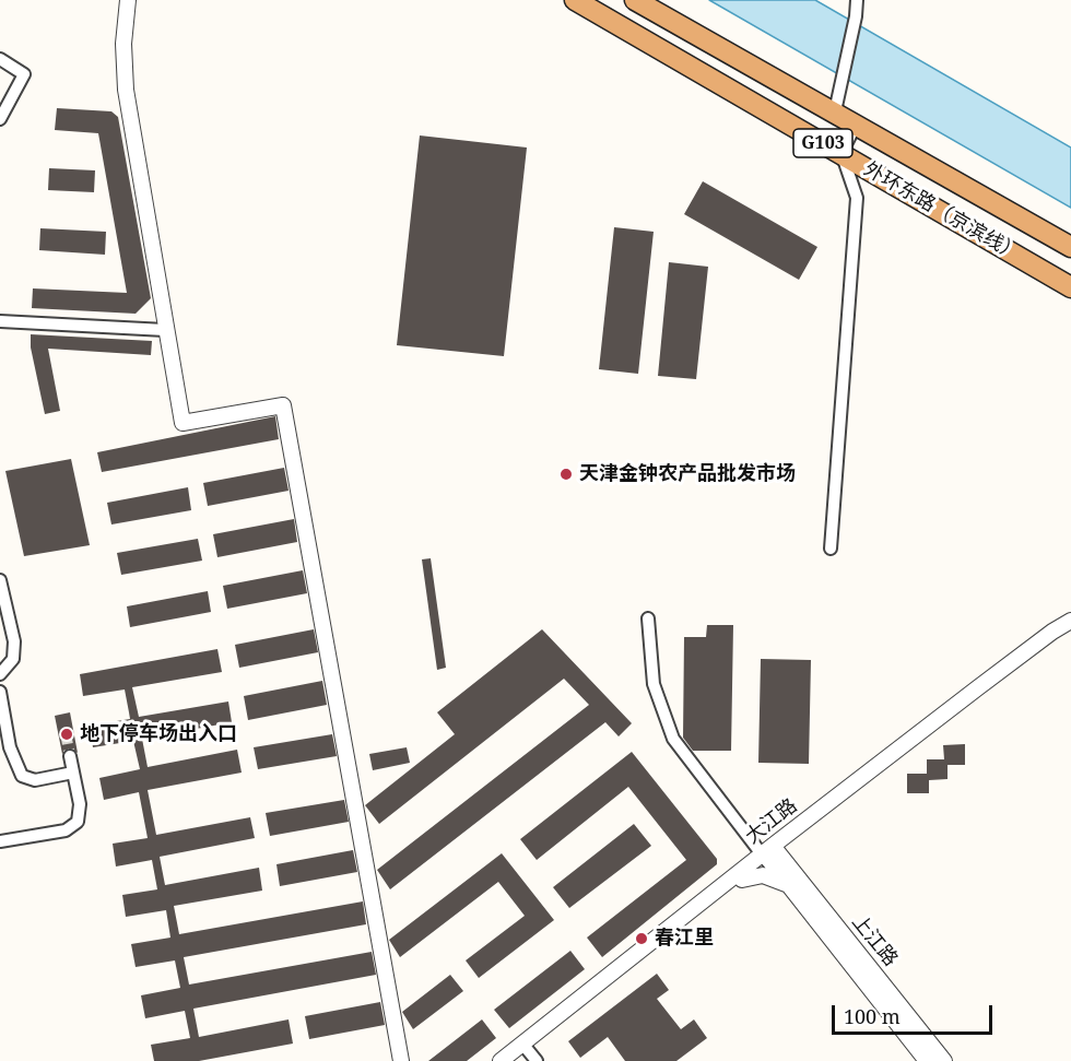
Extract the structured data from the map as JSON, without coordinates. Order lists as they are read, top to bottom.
{
  "streets": {
    "highway": ["G103", "外环东路（京滨线）"],
    "street": ["大江路", "上江路"]
  },
  "places": ["天津金钟农产品批发市场", "地下停车场出入口", "春江里"],
  "scale_bar": "100 m"
}
